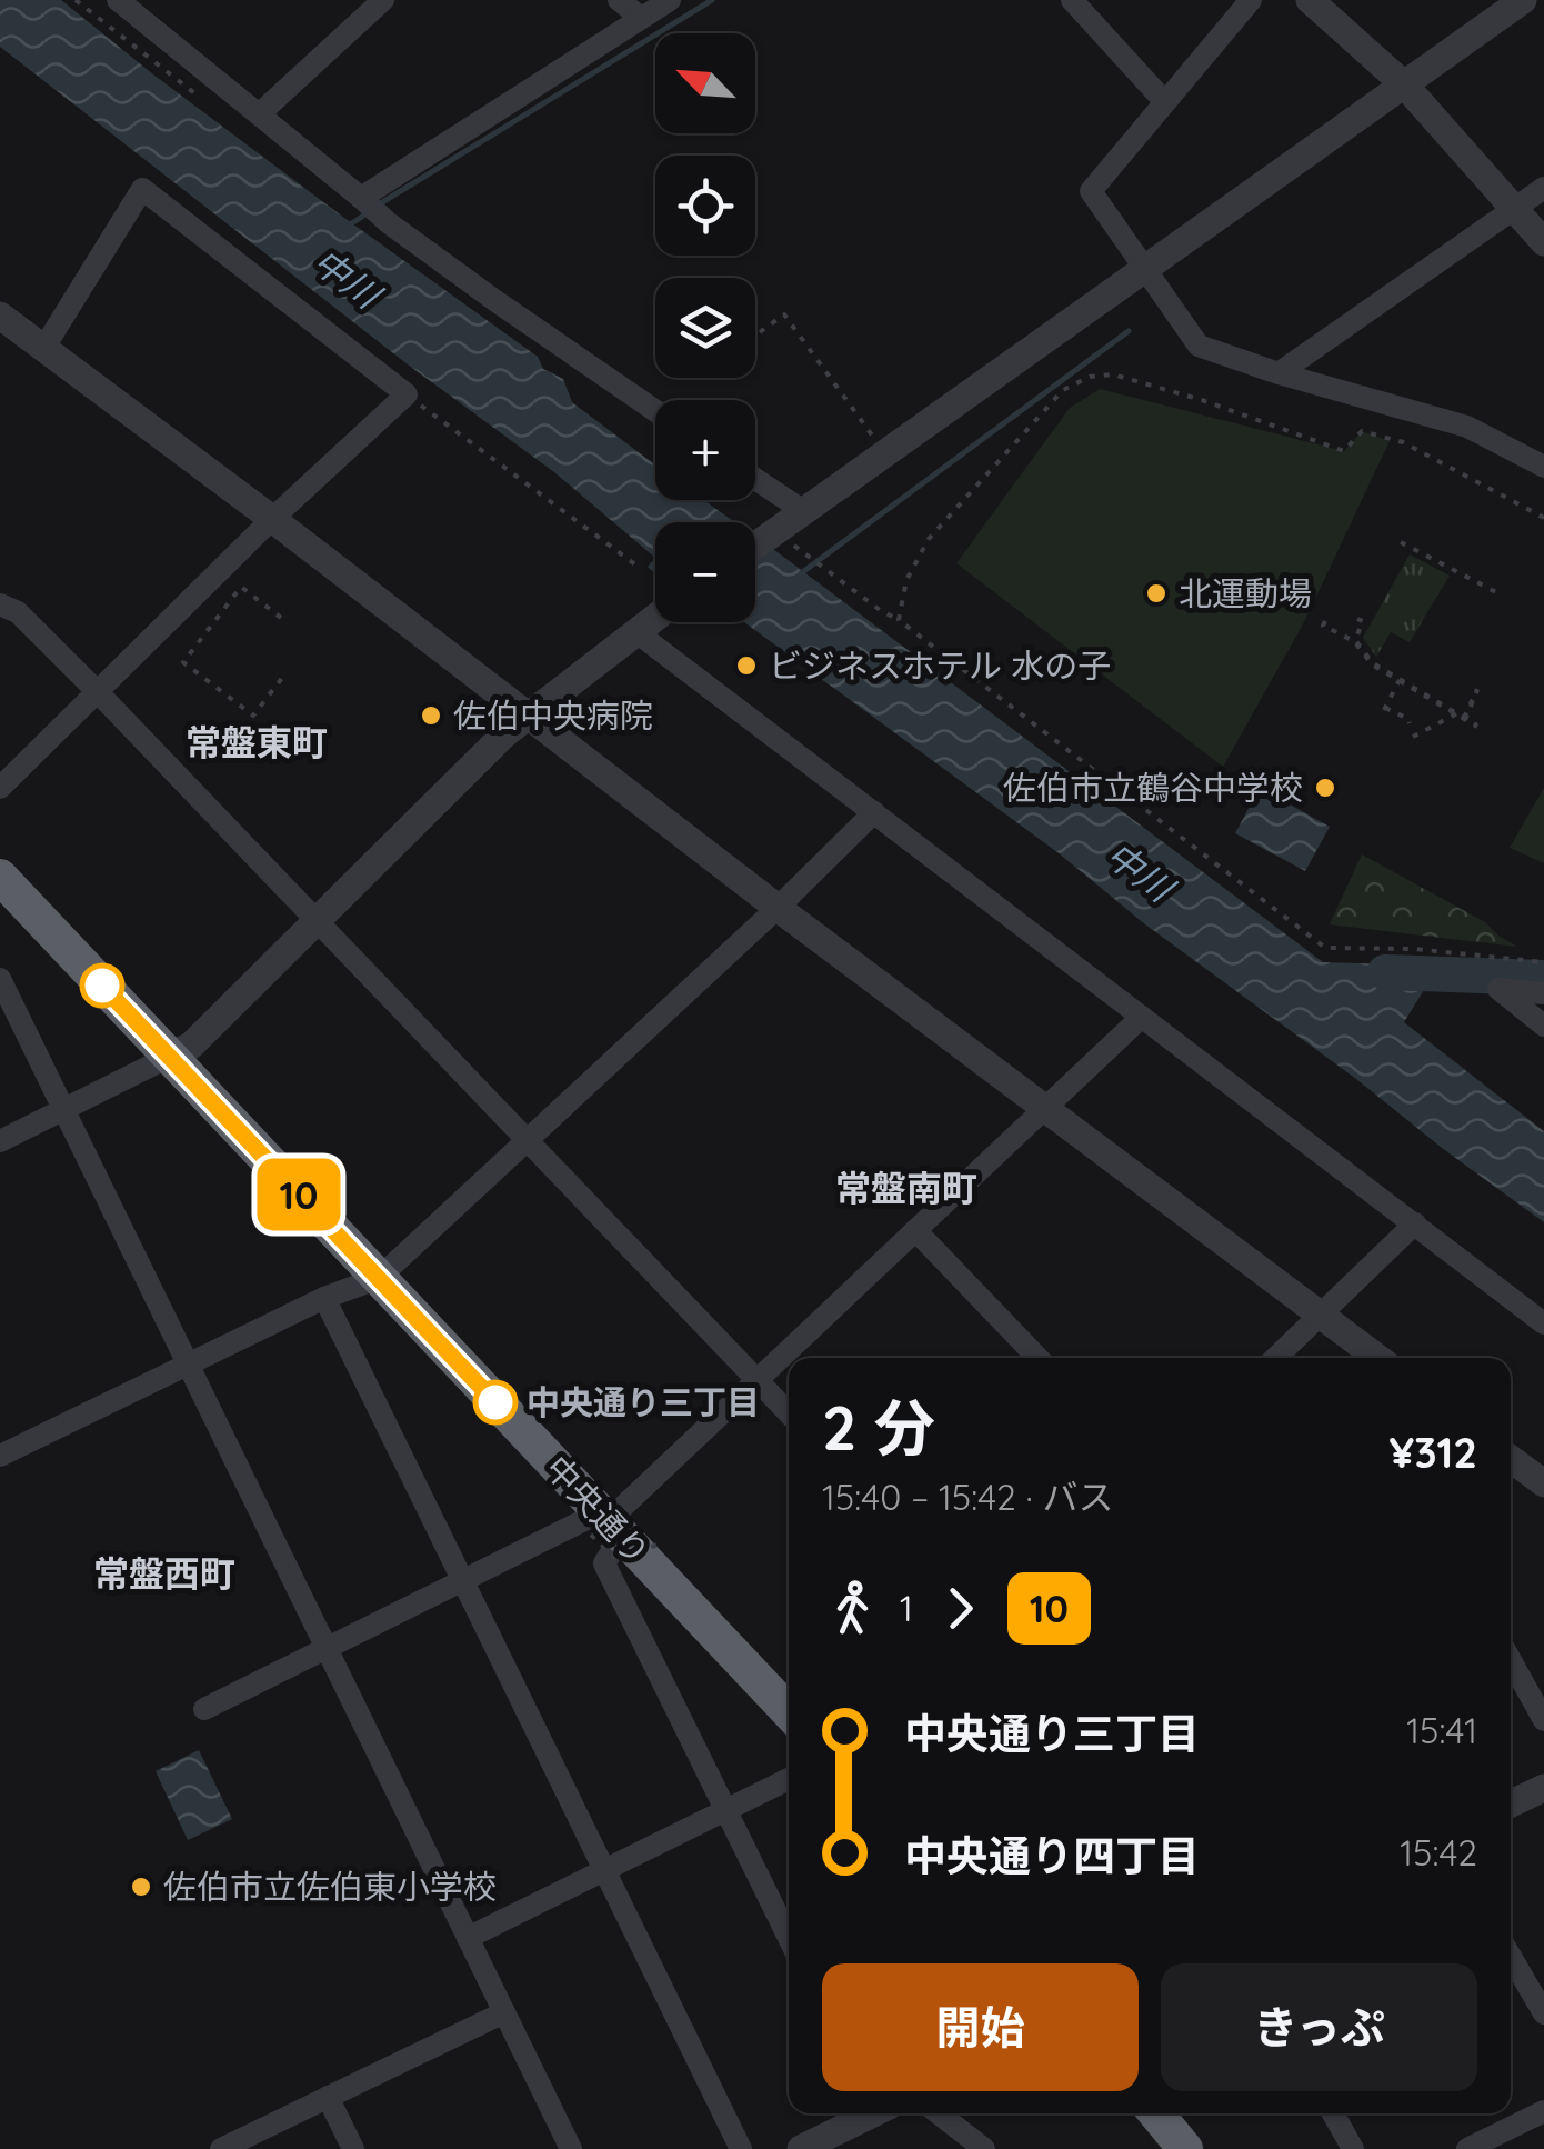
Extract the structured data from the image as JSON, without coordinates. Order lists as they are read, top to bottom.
{
  "streets": {
    "highway": ["中央通り"]
  },
  "districts": ["常盤東町", "常盤南町", "常盤西町"],
  "water": ["中川"],
  "places": [
    "北運動場",
    "ビジネスホテル 水の子",
    "佐伯中央病院",
    "佐伯市立鶴谷中学校",
    "中央通り三丁目",
    "佐伯市立佐伯東小学校"
  ],
  "lines": ["bus line 10"],
  "north": "top left",
  "page": {
    "on_map": "10",
    "map_buttons": ["+", "−"],
    "heading": ["2 分", "15:40 – 15:42 · バス", "¥312"],
    "legs": ["1", "10"],
    "list": [
      {
        "name": "中央通り三丁目",
        "value": "15:41"
      },
      {
        "name": "中央通り四丁目",
        "value": "15:42"
      }
    ],
    "buttons": ["開始", "きっぷ"]
  }
}
